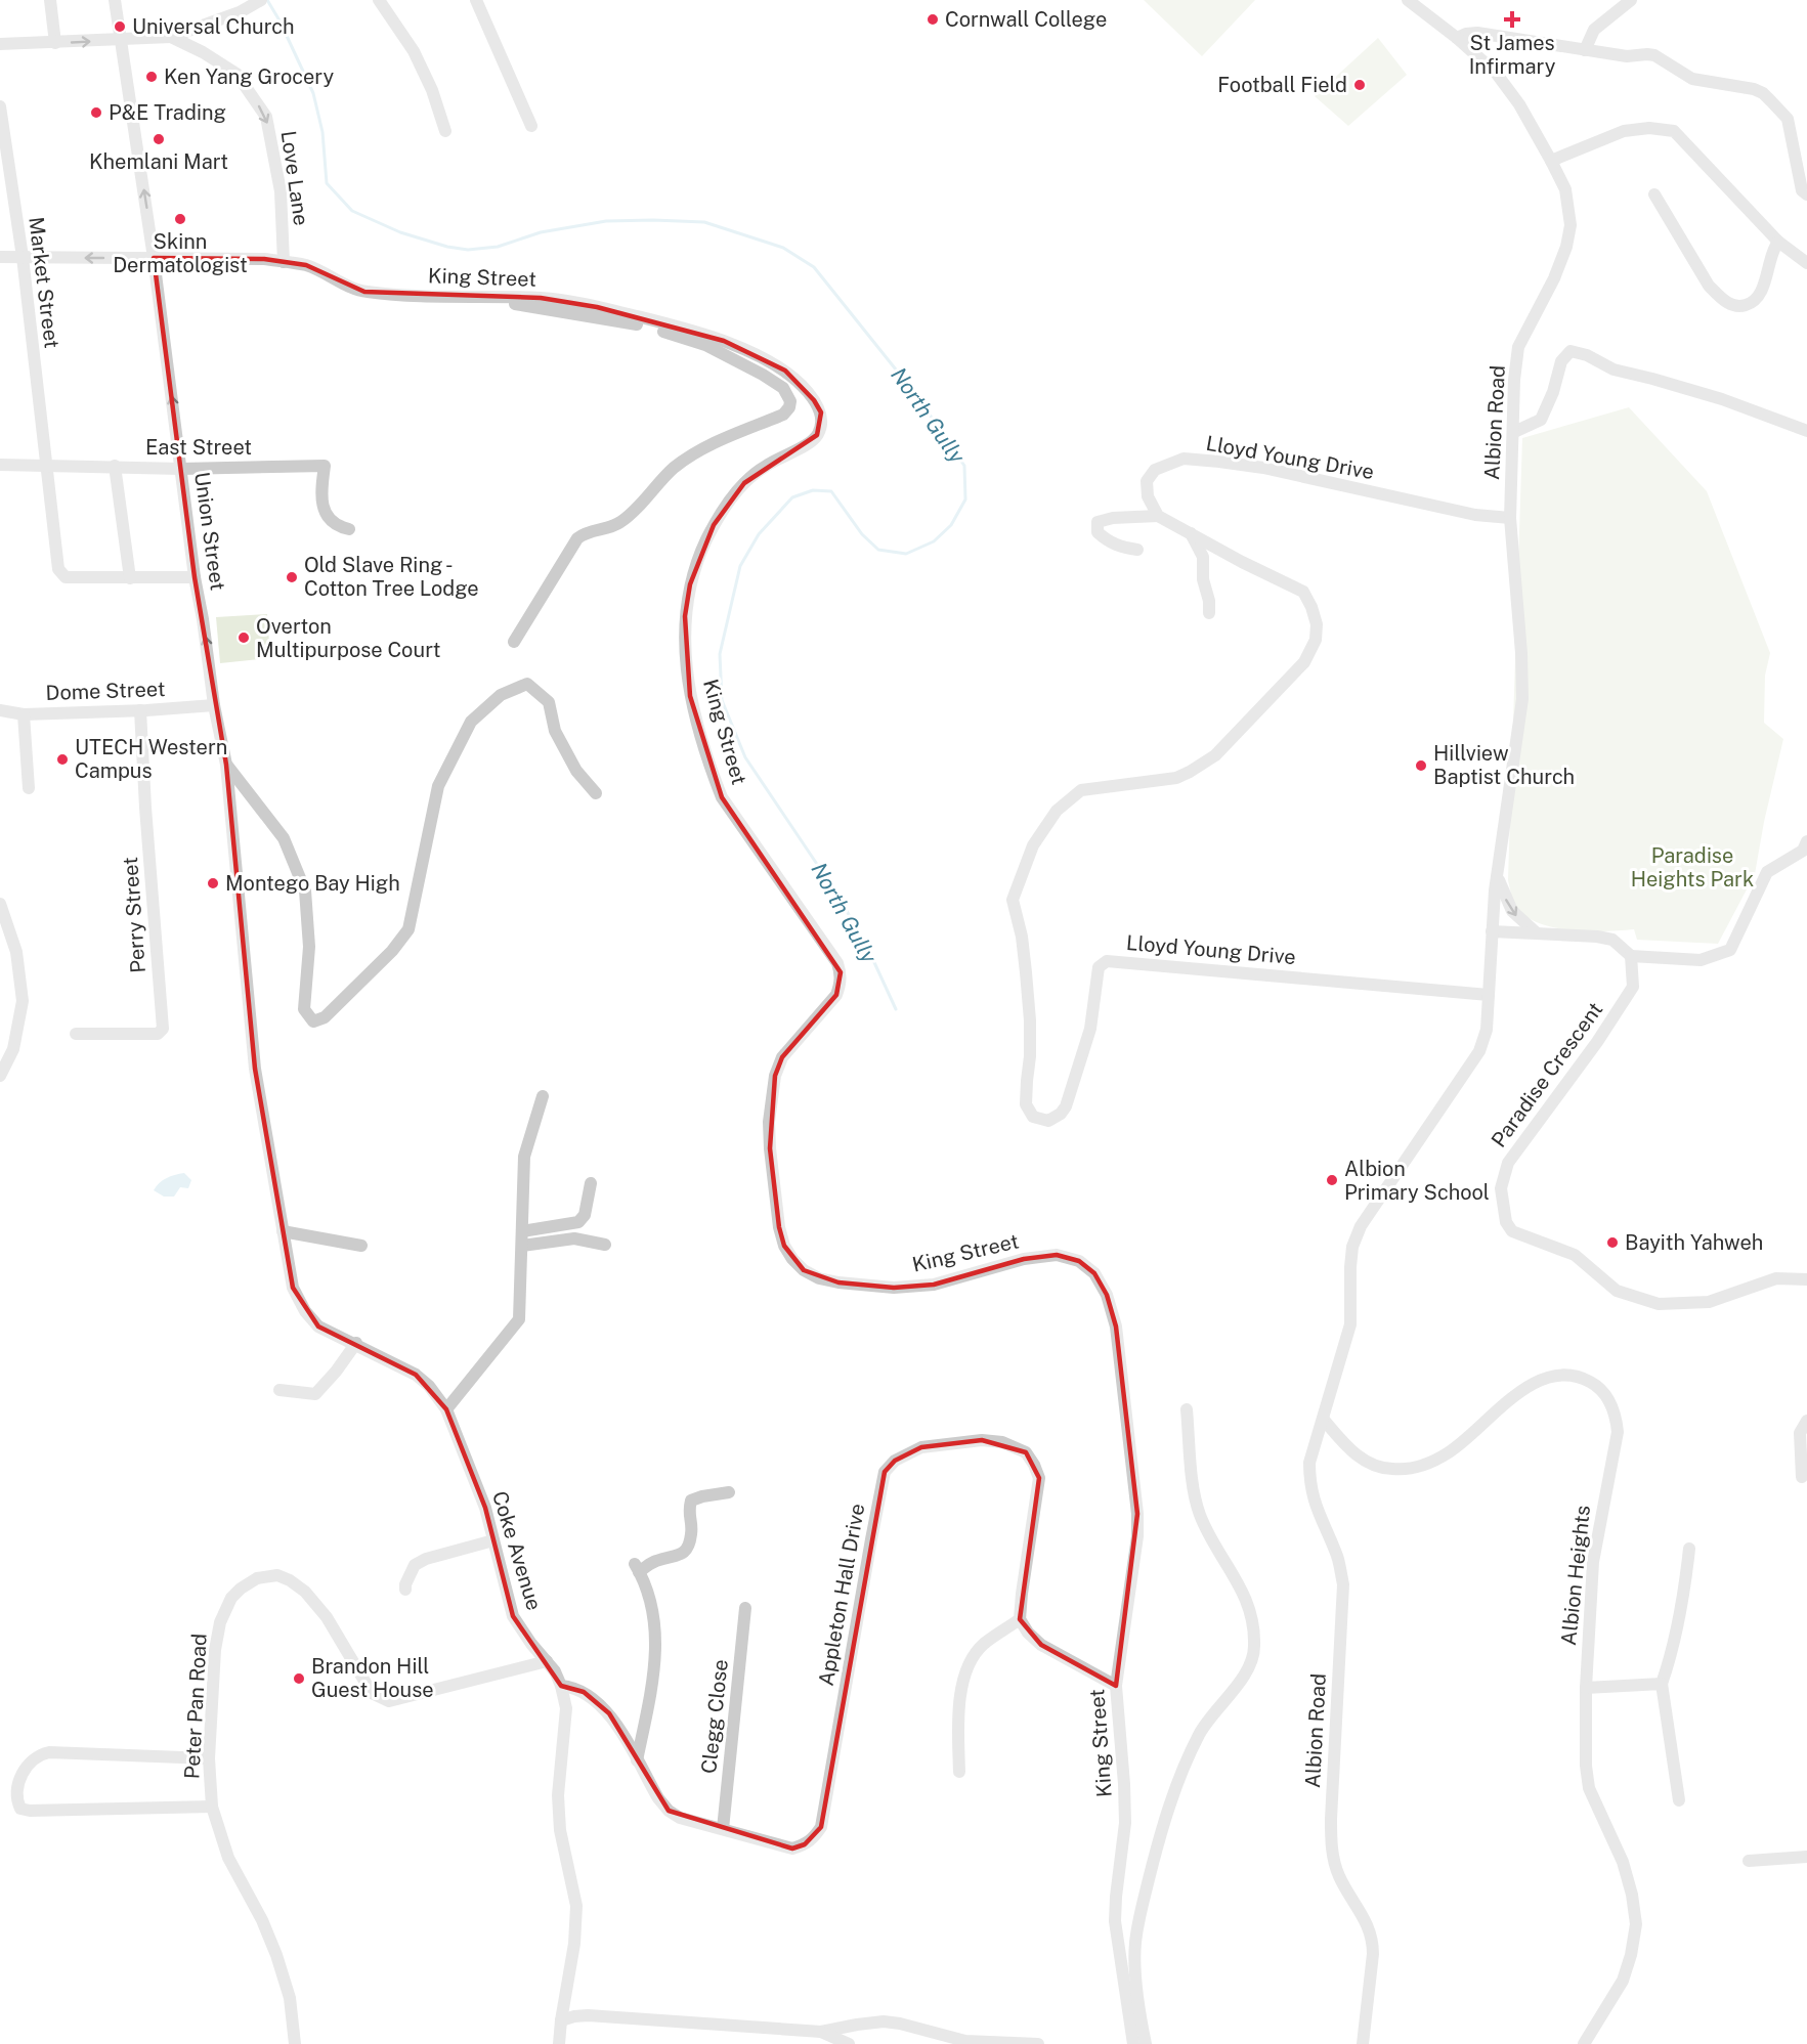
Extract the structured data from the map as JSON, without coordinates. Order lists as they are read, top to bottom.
{
  "streets": {
    "street": [
      "Love Lane",
      "King Street",
      "Market Street",
      "Albion Road",
      "East Street",
      "Lloyd Young Drive",
      "Union Street",
      "Dome Street",
      "Perry Street",
      "Paradise Crescent",
      "Coke Avenue",
      "Albion Heights",
      "Appleton Hall Drive",
      "Peter Pan Road",
      "Clegg Close"
    ]
  },
  "crossings": [
    ["Love Lane", "King Street"],
    ["King Street", "Market Street"],
    ["King Street", "Union Street"],
    ["Market Street", "East Street"],
    ["Albion Road", "Lloyd Young Drive"],
    ["Albion Road", "Albion Heights"],
    ["East Street", "Union Street"],
    ["Union Street", "Dome Street"],
    ["Union Street", "Coke Avenue"],
    ["Dome Street", "Perry Street"],
    ["Coke Avenue", "Appleton Hall Drive"],
    ["Coke Avenue", "Peter Pan Road"],
    ["Appleton Hall Drive", "Clegg Close"]
  ],
  "one_way": ["Love Lane", "Union Street"],
  "water": ["North Gully"],
  "parks": ["Paradise Heights Park"],
  "places": {
    "other": [
      "Cornwall College",
      "Universal Church",
      "Ken Yang Grocery",
      "Football Field",
      "P&E Trading",
      "Khemlani Mart",
      "Skinn Dermatologist",
      "Old Slave Ring - Cotton Tree Lodge",
      "Overton Multipurpose Court",
      "UTECH Western Campus",
      "Hillview Baptist Church",
      "Montego Bay High",
      "Albion Primary School",
      "Bayith Yahweh",
      "Brandon Hill Guest House"
    ],
    "health": ["St James Infirmary"]
  }
}
